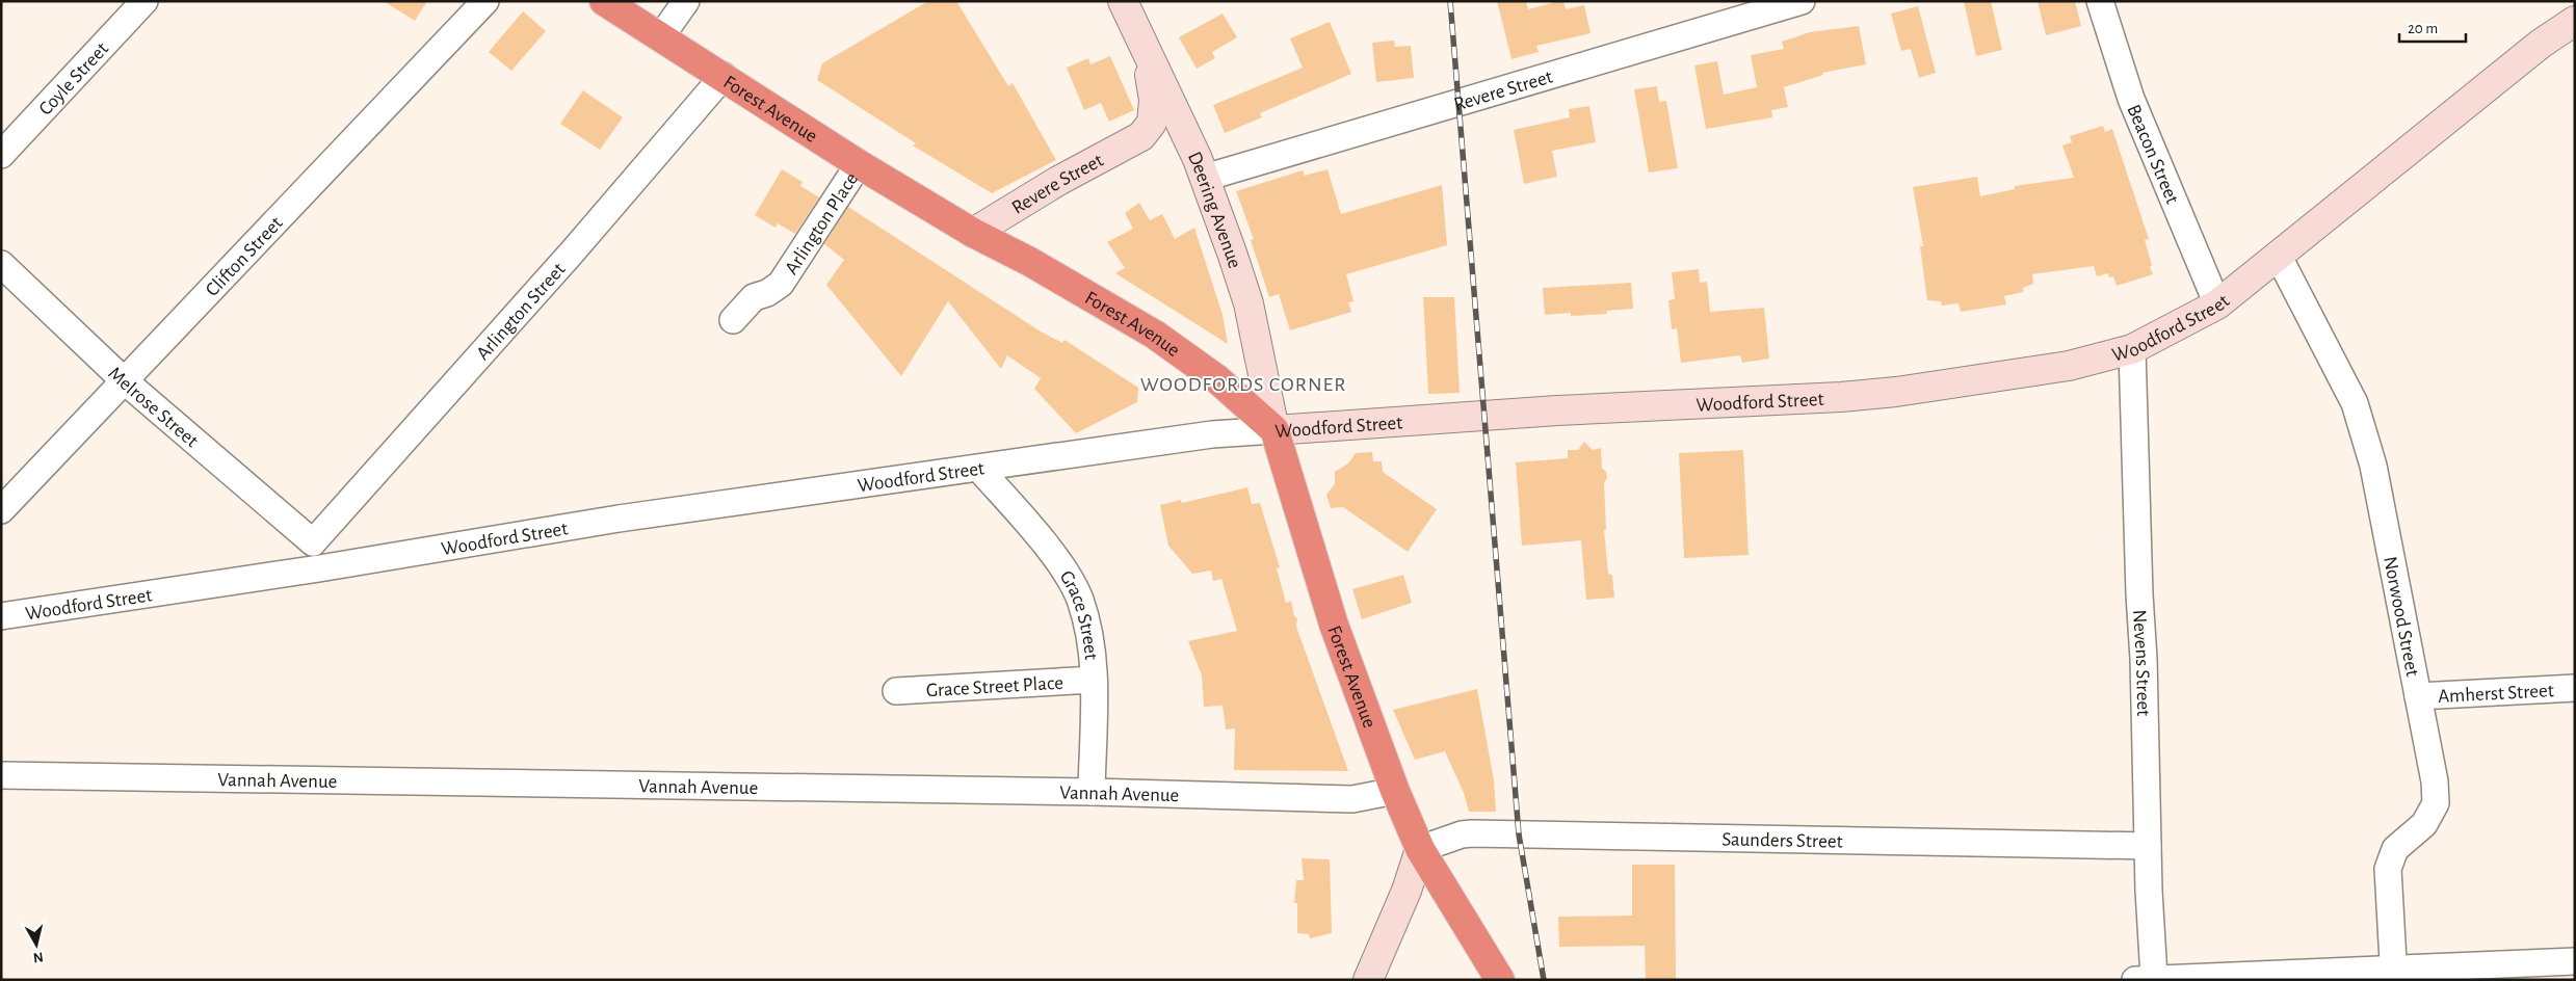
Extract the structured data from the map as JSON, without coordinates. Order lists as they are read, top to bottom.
{
  "streets": {
    "highway": ["Forest Avenue"],
    "main road": ["Revere Street", "Deering Avenue", "Woodford Street"],
    "street": [
      "Coyle Street",
      "Beacon Street",
      "Arlington Place",
      "Clifton Street",
      "Arlington Street",
      "Melrose Street",
      "Grace Street",
      "Norwood Street",
      "Nevens Street",
      "Grace Street Place",
      "Amherst Street",
      "Vannah Avenue",
      "Saunders Street"
    ]
  },
  "crossings": [
    ["Revere Street", "Forest Avenue"],
    ["Revere Street", "Deering Avenue"],
    ["Forest Avenue", "Deering Avenue"],
    ["Forest Avenue", "Arlington Place"],
    ["Forest Avenue", "Arlington Street"],
    ["Forest Avenue", "Woodford Street"],
    ["Forest Avenue", "Vannah Avenue"],
    ["Forest Avenue", "Saunders Street"],
    ["Beacon Street", "Woodford Street"],
    ["Deering Avenue", "Woodford Street"],
    ["Clifton Street", "Melrose Street"],
    ["Arlington Street", "Melrose Street"],
    ["Woodford Street", "Grace Street"],
    ["Woodford Street", "Norwood Street"],
    ["Woodford Street", "Nevens Street"],
    ["Grace Street", "Grace Street Place"],
    ["Grace Street", "Vannah Avenue"],
    ["Norwood Street", "Amherst Street"],
    ["Nevens Street", "Saunders Street"]
  ],
  "districts": ["WOODFORDS CORNER"],
  "scale_bar": "20 m",
  "north": "bottom"
}
